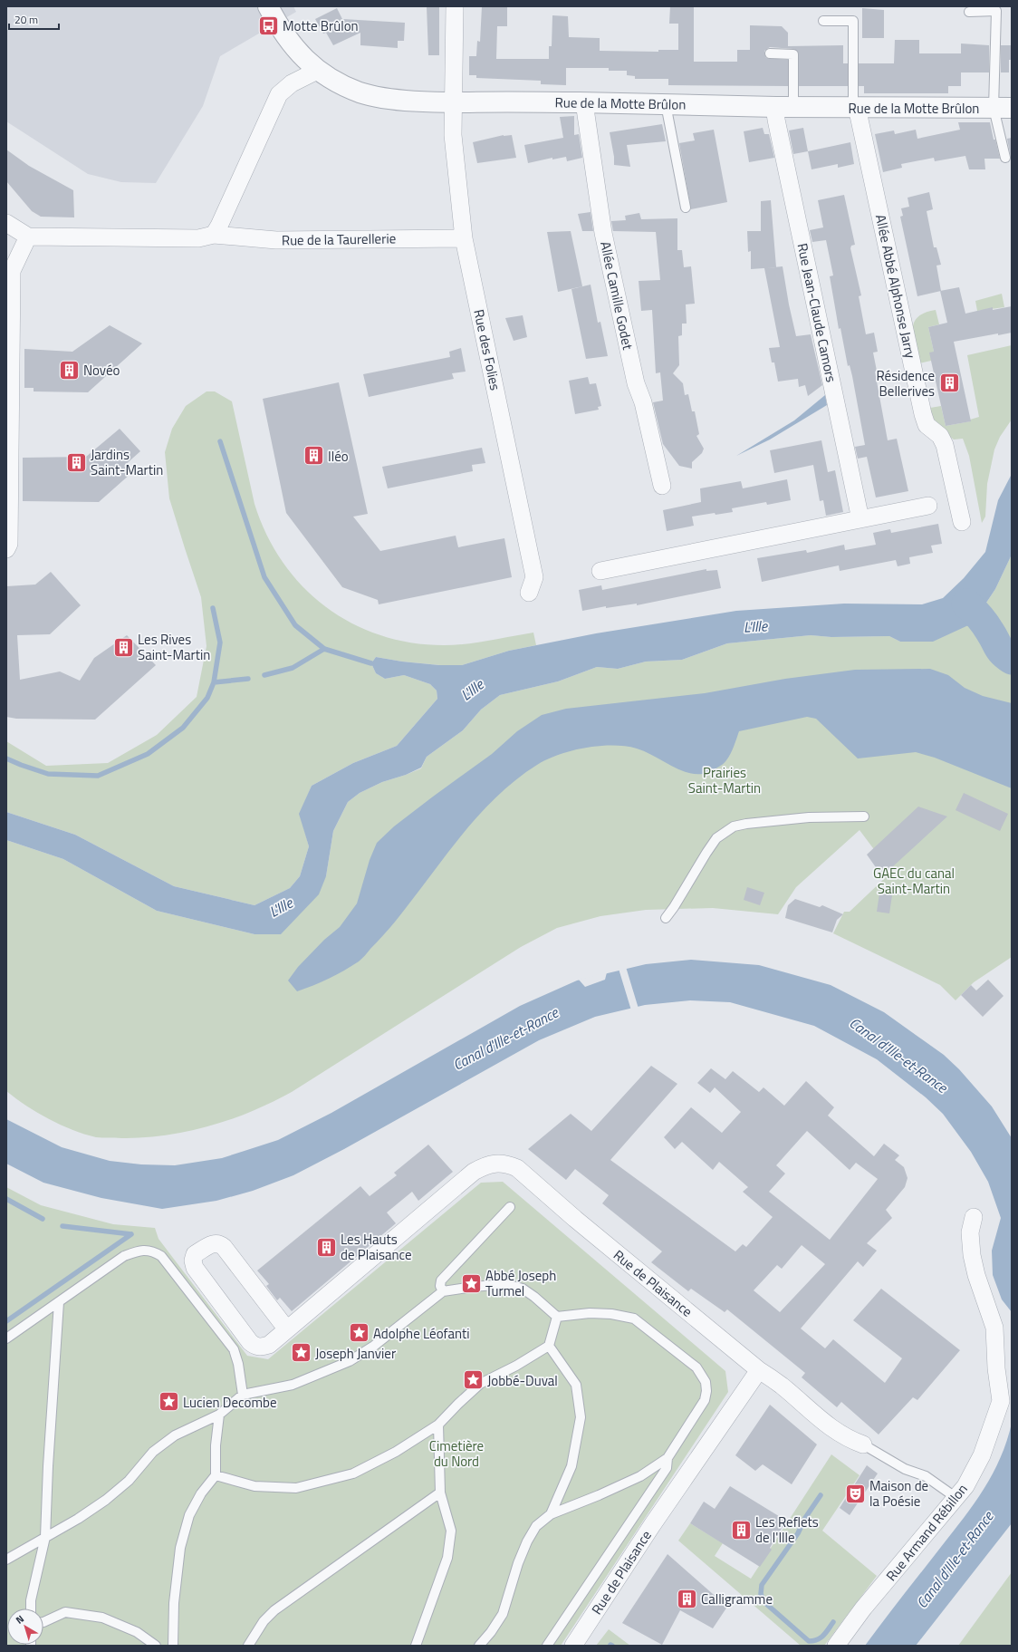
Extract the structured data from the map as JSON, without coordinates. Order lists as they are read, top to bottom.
{
  "streets": {
    "street": [
      "Rue de la Motte Brûlon",
      "Rue de la Taurellerie",
      "Allée Abbé Alphonse Jarry",
      "Allée Camille Godet",
      "Rue Jean-Claude Camors",
      "Rue des Folies",
      "Rue de Plaisance",
      "Rue Armand Rébillon"
    ]
  },
  "crossings": [
    ["Rue de la Motte Brûlon", "Allée Abbé Alphonse Jarry"],
    ["Rue de la Motte Brûlon", "Allée Camille Godet"],
    ["Rue de la Motte Brûlon", "Rue Jean-Claude Camors"],
    ["Rue de la Motte Brûlon", "Rue des Folies"],
    ["Rue de la Taurellerie", "Rue des Folies"]
  ],
  "water": ["L'Ille", "Canal d'Ille-et-Rance"],
  "parks": ["Prairies Saint-Martin", "GAEC du canal Saint-Martin", "Cimetière du Nord"],
  "places": {
    "bus stop": ["Motte Brûlon"],
    "building": [
      "Novéo",
      "Résidence Bellerives",
      "Iléo",
      "Jardins Saint-Martin",
      "Les Rives Saint-Martin",
      "Les Hauts de Plaisance",
      "Les Reflets de l'Ille",
      "Calligramme"
    ],
    "place": [
      "Abbé Joseph Turmel",
      "Adolphe Léofanti",
      "Joseph Janvier",
      "Jobbé-Duval",
      "Lucien Decombe"
    ],
    "theatre": ["Maison de la Poésie"]
  },
  "scale_bar": "20 m",
  "north": "top left"
}
